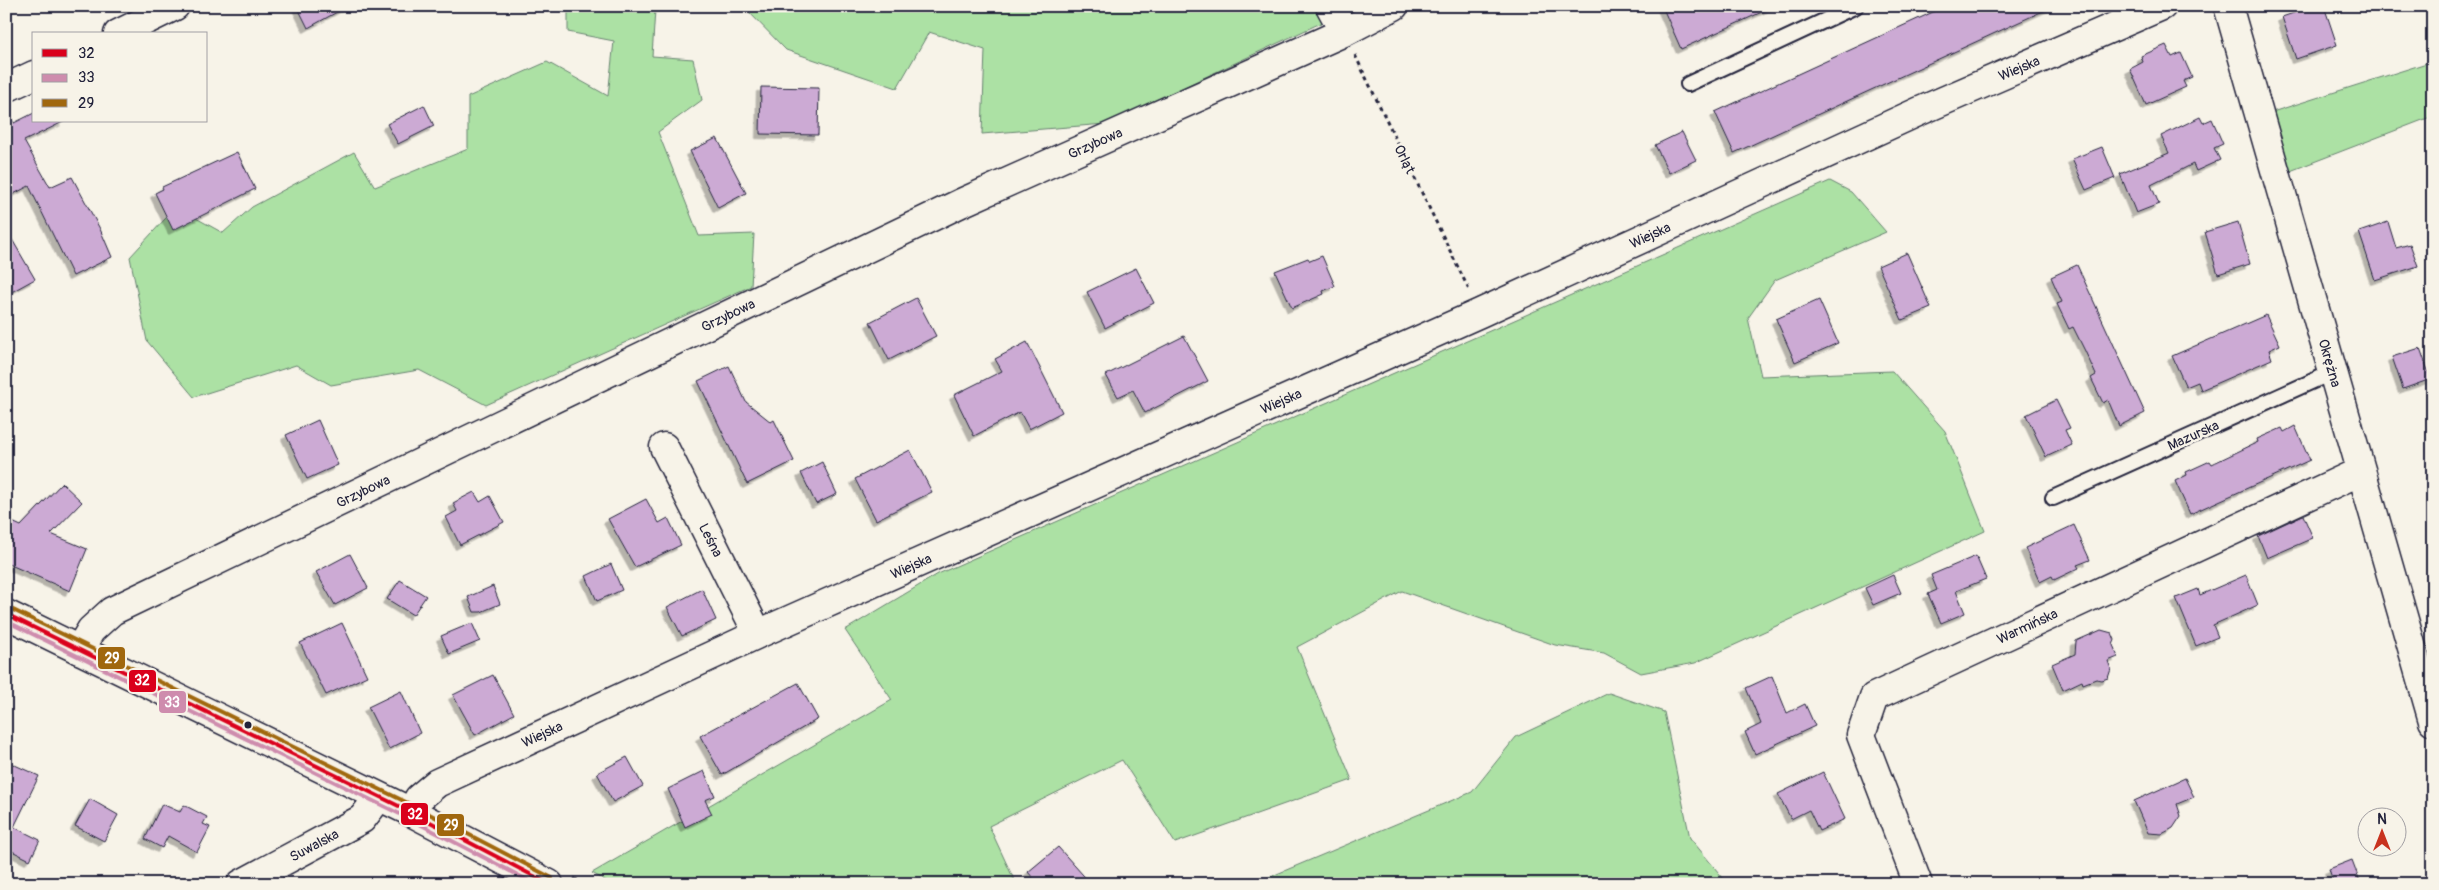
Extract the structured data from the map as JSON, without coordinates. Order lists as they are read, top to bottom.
{
  "streets": {
    "street": [
      "Wiejska",
      "Grzybowa",
      "Okrężna",
      "Leśna",
      "Warmińska",
      "Suwalska"
    ],
    "lane": ["Mazurska"],
    "path": ["Orląt"]
  },
  "crossings": [
    ["Wiejska", "Orląt"],
    ["Wiejska", "Leśna"],
    ["Grzybowa", "Orląt"],
    ["Okrężna", "Mazurska"],
    ["Okrężna", "Warmińska"]
  ],
  "lines": ["transit line 29", "transit line 32", "transit line 33"],
  "legend": ["32", "33", "29"],
  "north": "top"
}
